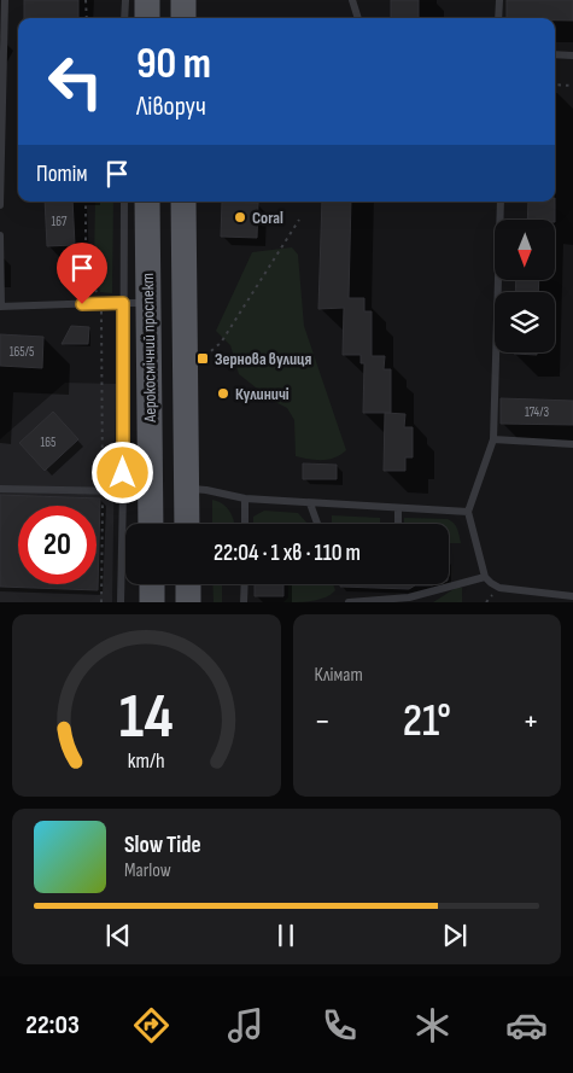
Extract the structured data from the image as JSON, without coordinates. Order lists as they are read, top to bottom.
{
  "streets": {
    "main road": ["Аерокосмічний проспект"]
  },
  "places": {
    "other": ["Coral", "Кулиничі"],
    "transit": ["Зернова вулиця"]
  },
  "house_numbers": [
    "167",
    "165/5",
    "174/3",
    "165"
  ],
  "north": "bottom",
  "page": {
    "turn": ["90 m", "Ліворуч"],
    "then": "Потім",
    "limit": "20",
    "trip": "22:04 · 1 хв · 110 m",
    "tile": "Клімат",
    "heat": ["−", "21°", "+"],
    "song": ["Slow Tide", "Marlow"],
    "tabs": "22:03",
    "gauge": ["14", "km/h"]
  }
}
